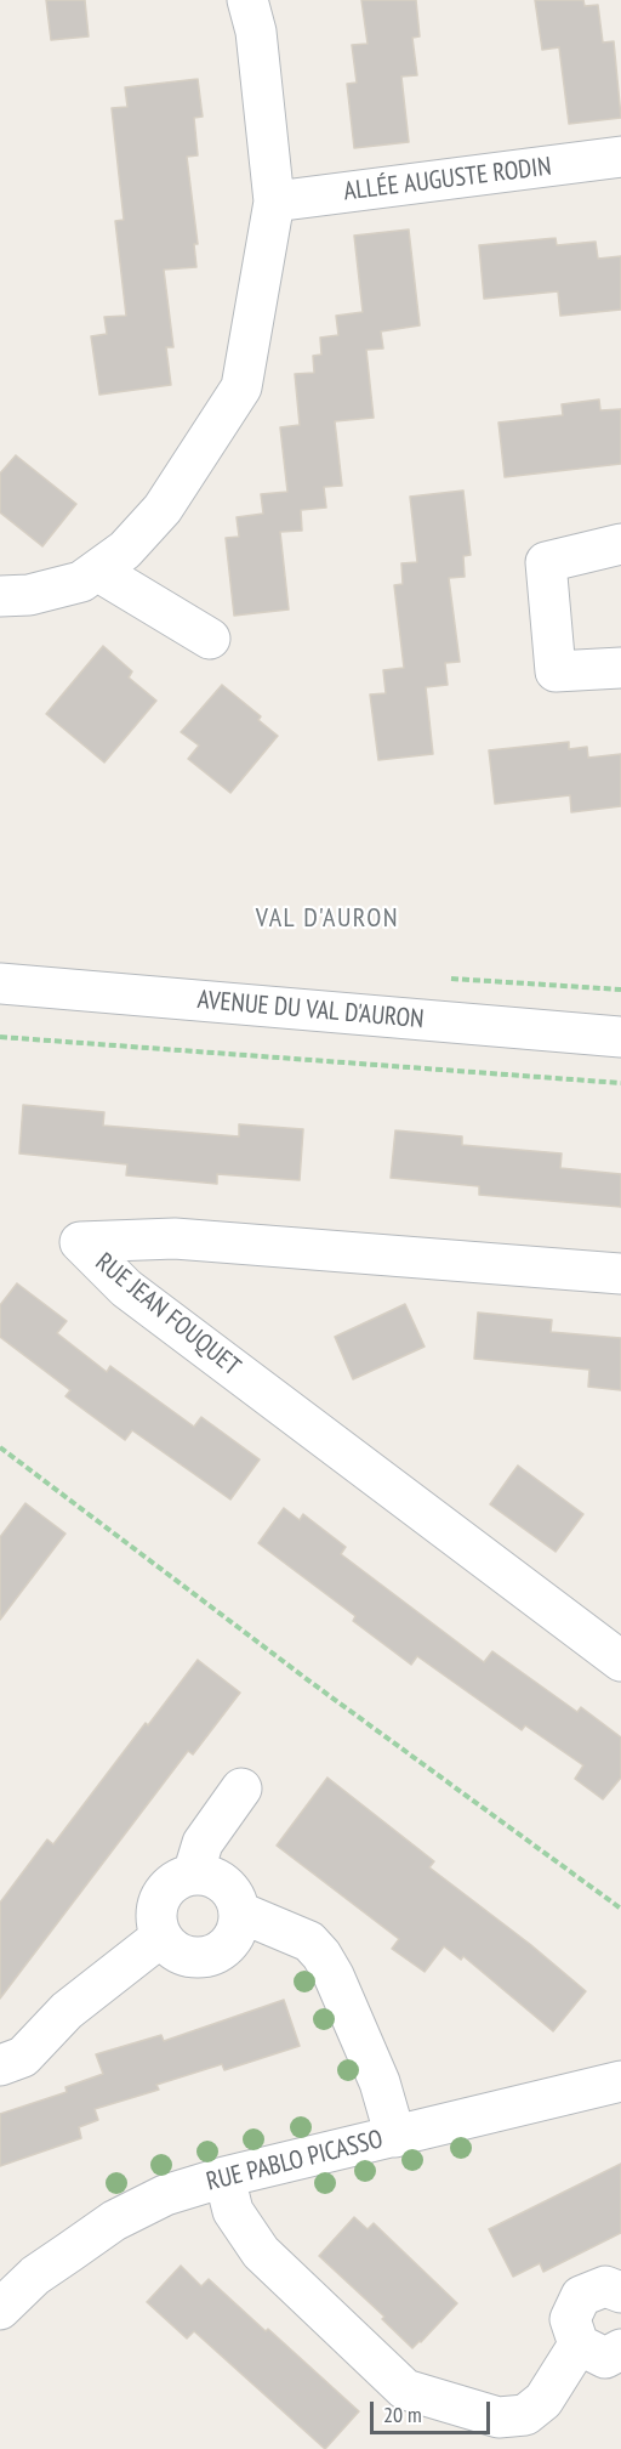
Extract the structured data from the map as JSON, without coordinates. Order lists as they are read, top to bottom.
{
  "streets": {
    "street": [
      "ALLÉE AUGUSTE RODIN",
      "AVENUE DU VAL D'AURON",
      "RUE JEAN FOUQUET",
      "RUE PABLO PICASSO"
    ]
  },
  "districts": ["VAL D'AURON"],
  "scale_bar": "20 m"
}
